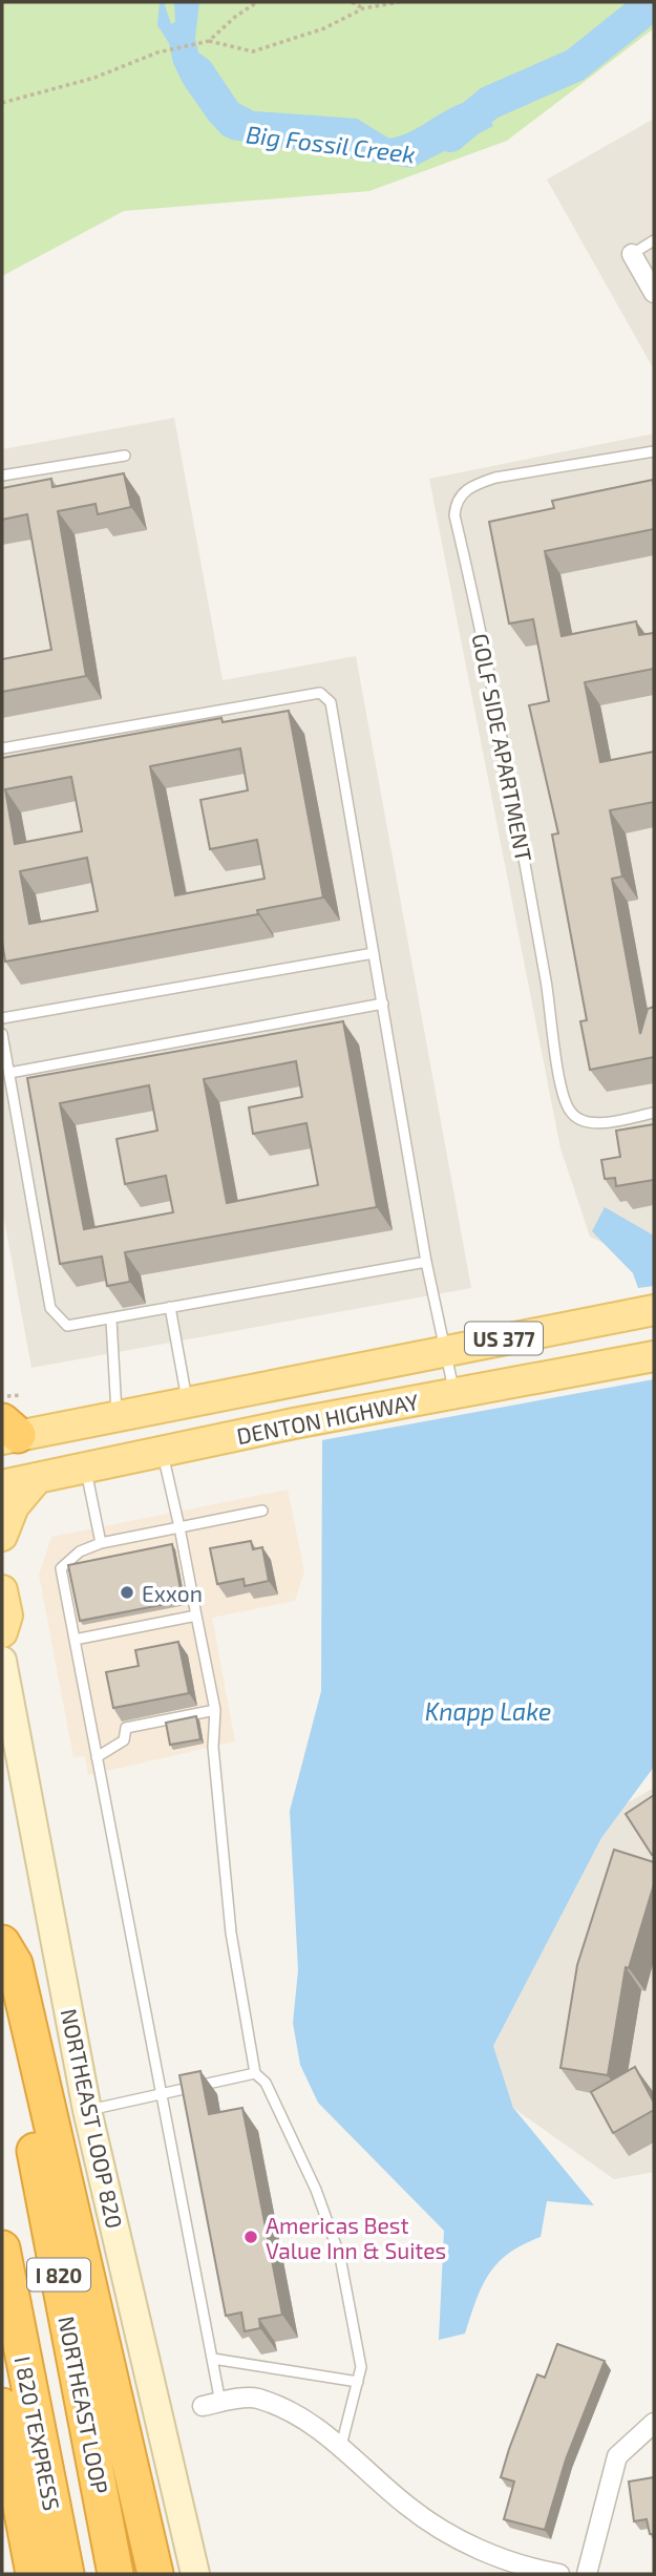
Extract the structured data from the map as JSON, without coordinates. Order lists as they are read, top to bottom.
{
  "streets": {
    "highway": ["I 820", "NORTHEAST LOOP", "I 820 TEXPRESS"],
    "main road": ["US 377", "DENTON HIGHWAY", "NORTHEAST LOOP 820"],
    "lane": ["GOLF SIDE APARTMENT"]
  },
  "water": ["Big Fossil Creek", "Knapp Lake"],
  "places": ["Exxon", "Americas Best Value Inn & Suites"]
}
